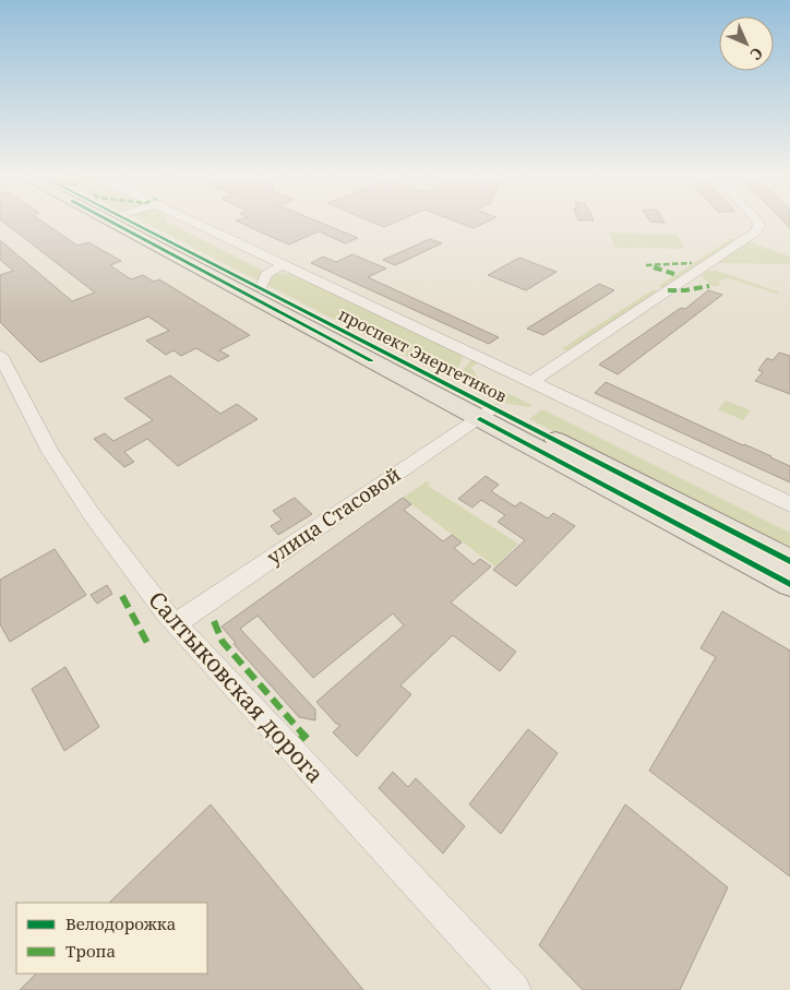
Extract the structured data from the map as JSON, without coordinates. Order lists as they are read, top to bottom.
{
  "streets": {
    "main road": ["проспект Энергетиков"],
    "street": ["улица Стасовой", "Салтыковская дорога"]
  },
  "crossings": [
    ["проспект Энергетиков", "улица Стасовой"],
    ["улица Стасовой", "Салтыковская дорога"]
  ],
  "legend": ["Велодорожка", "Тропа"],
  "north": "bottom right"
}
